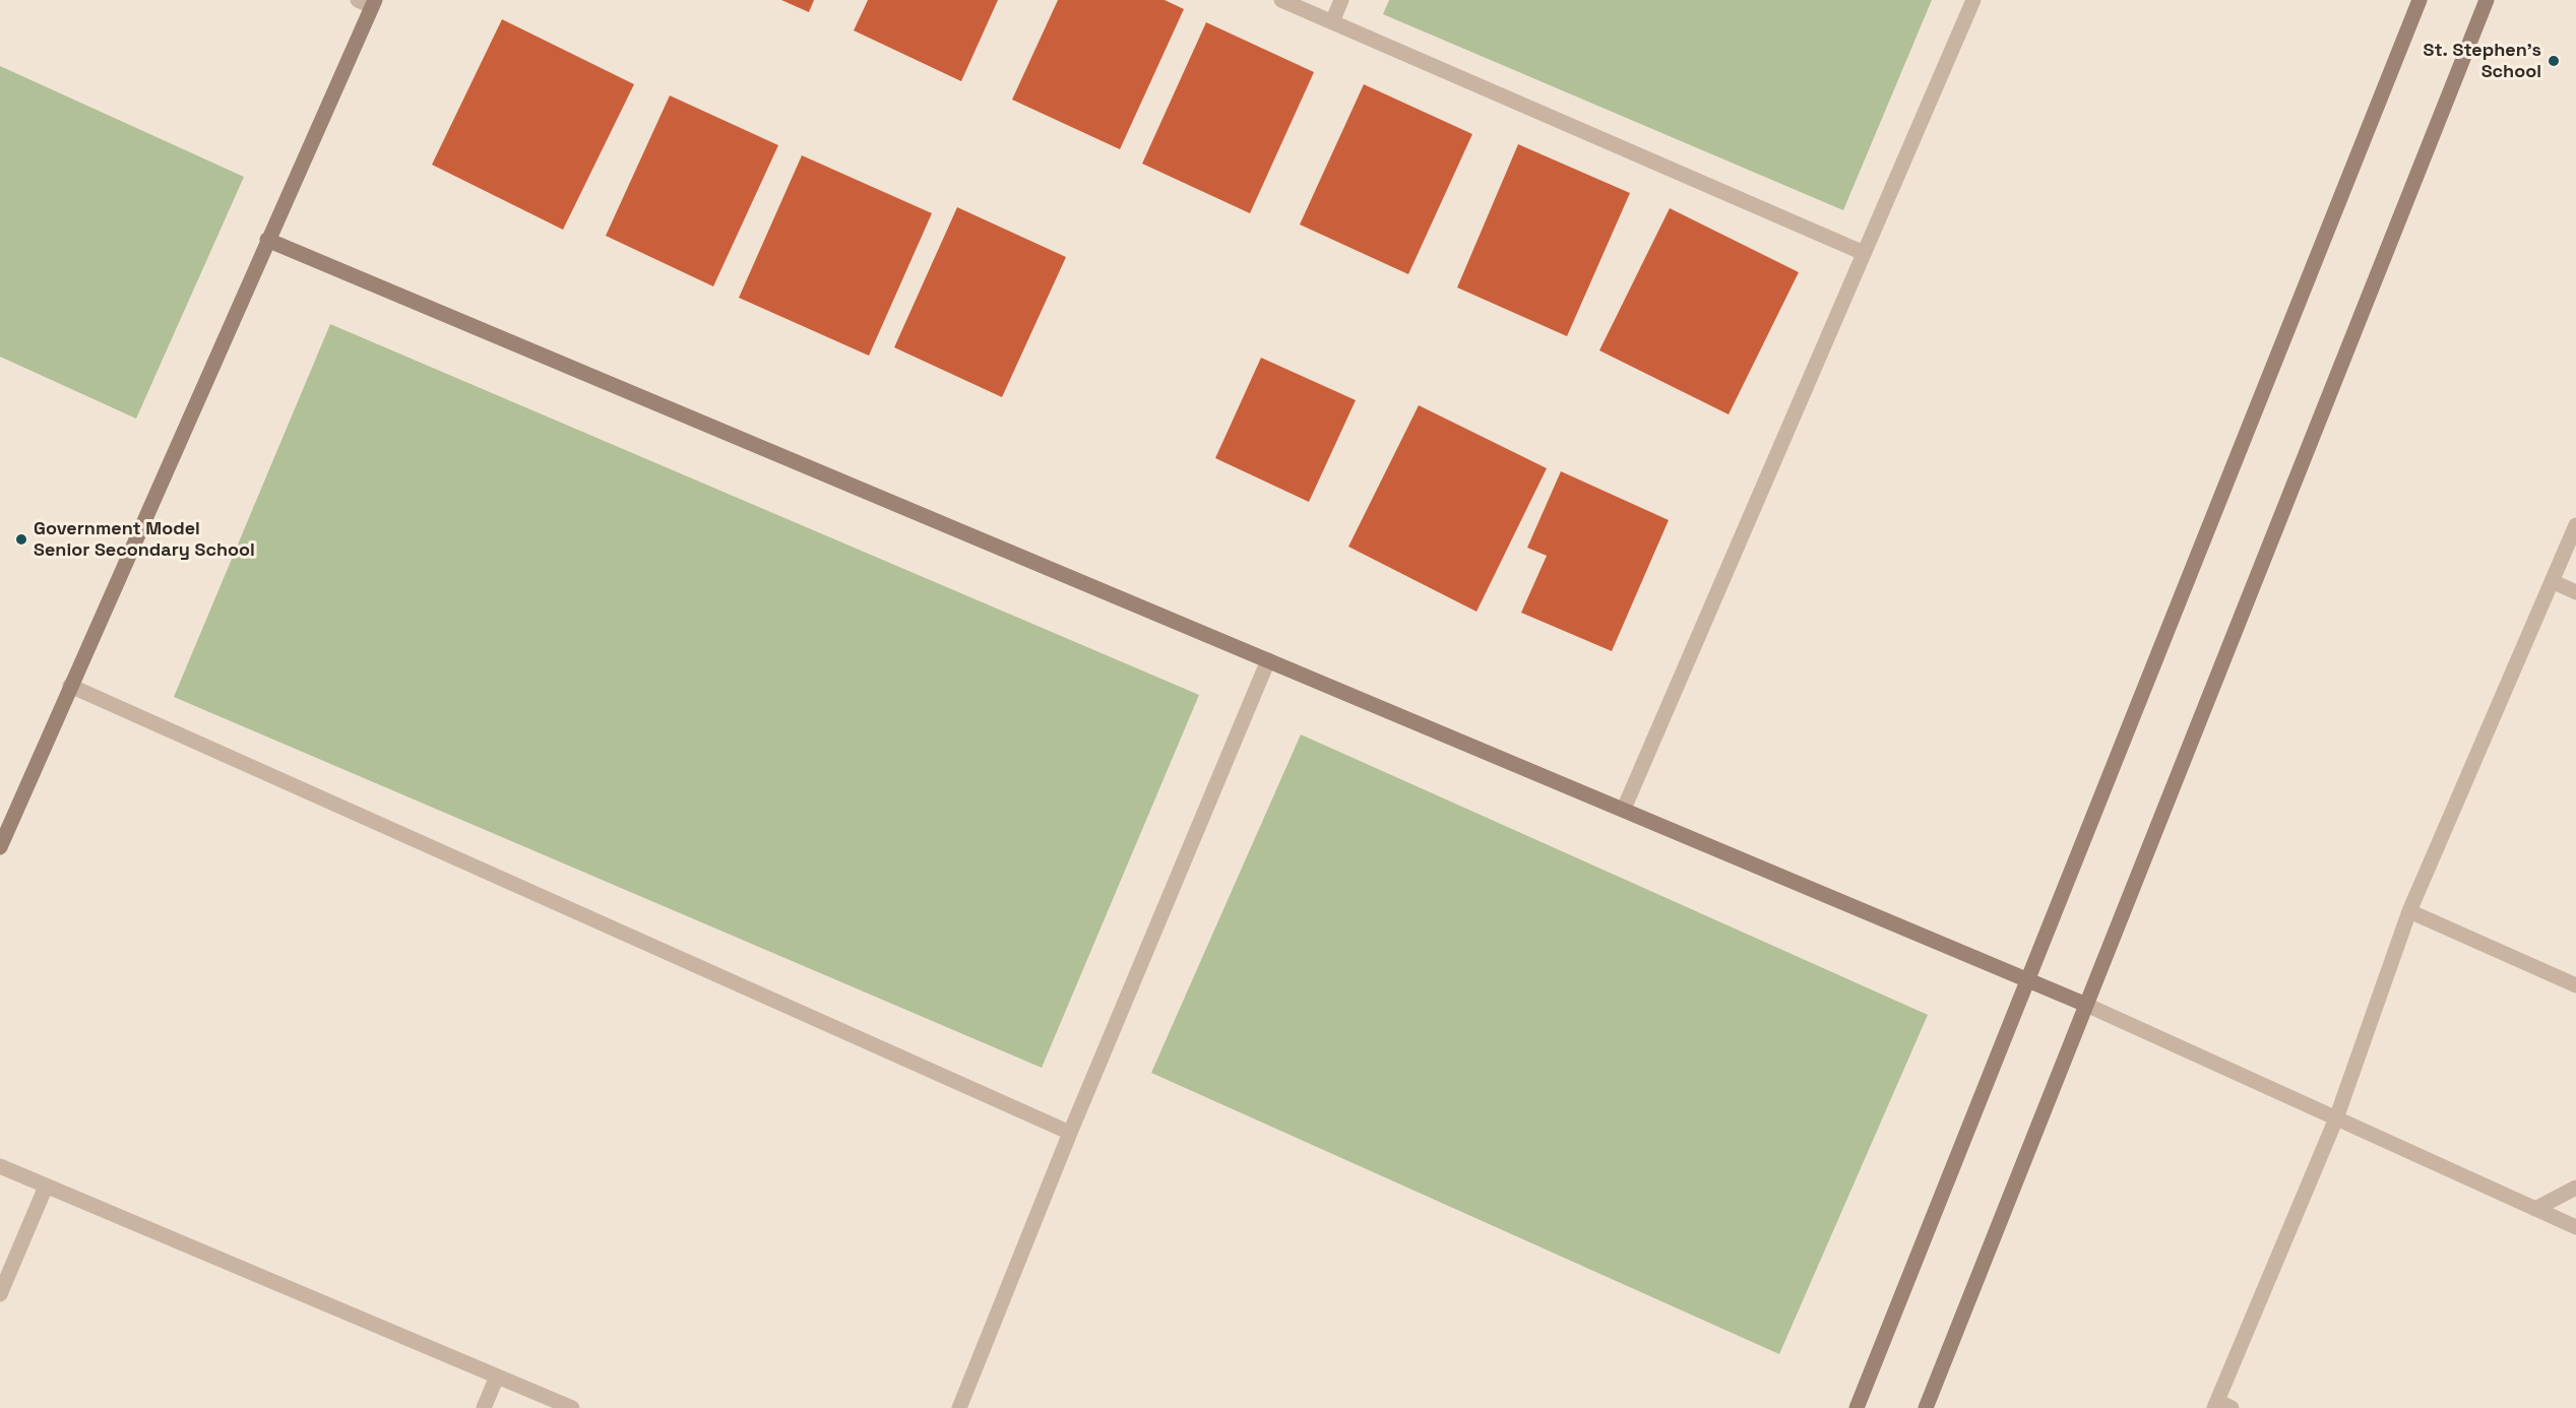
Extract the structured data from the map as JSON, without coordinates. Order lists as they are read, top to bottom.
{
  "places": ["St. Stephen's School", "Government Model Senior Secondary School"]
}
